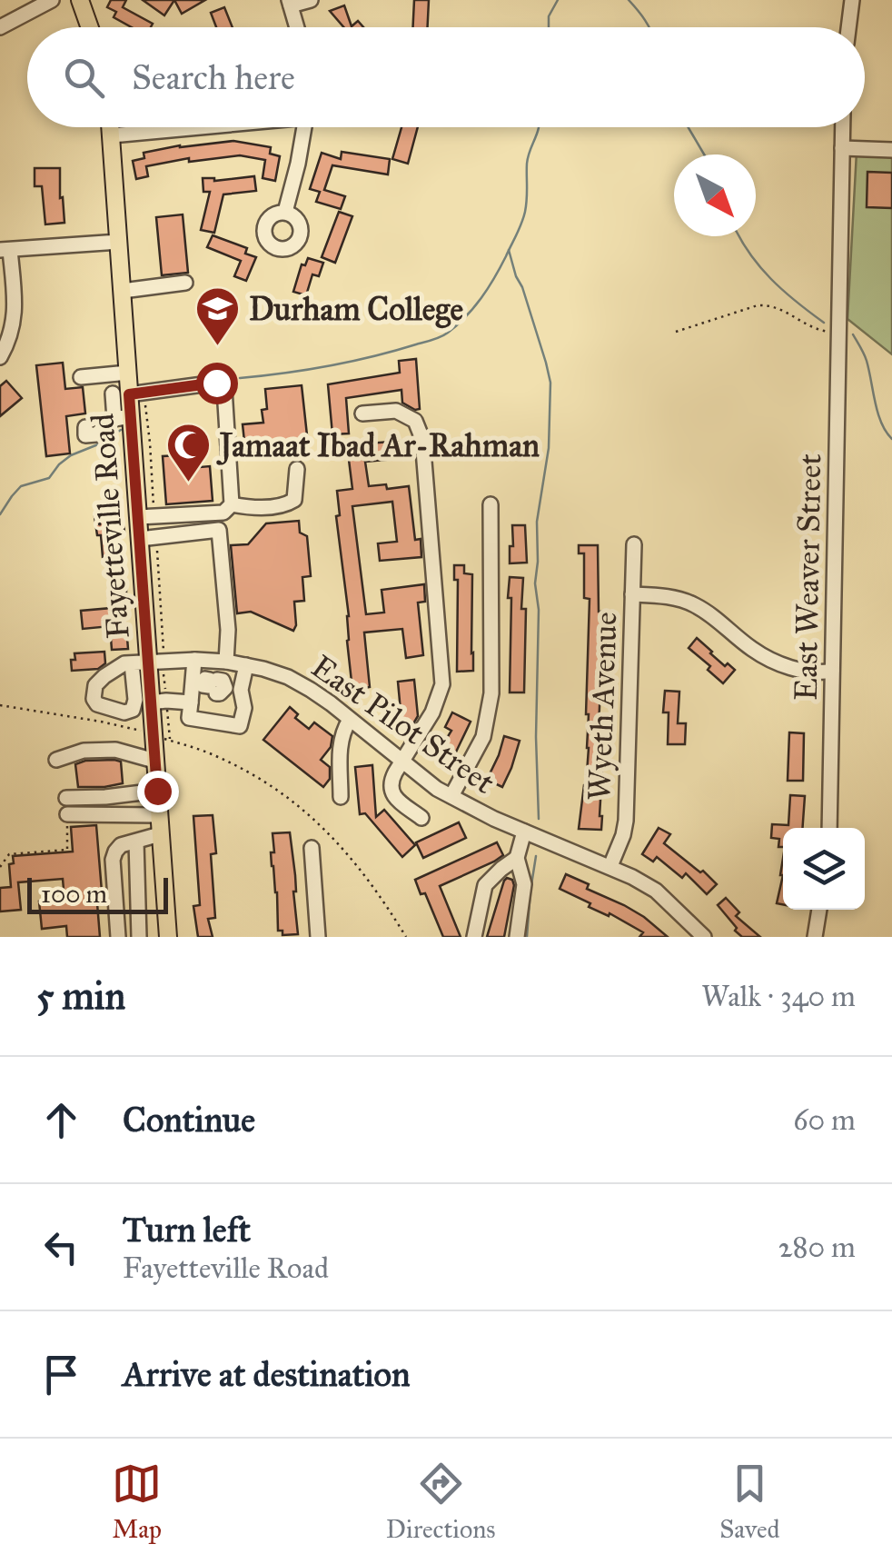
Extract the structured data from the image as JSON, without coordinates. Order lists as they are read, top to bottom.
{
  "streets": {
    "main road": ["Fayetteville Road"],
    "street": ["East Weaver Street", "Wyeth Avenue", "East Pilot Street"]
  },
  "crossings": [
    ["Fayetteville Road", "East Pilot Street"],
    ["Wyeth Avenue", "East Pilot Street"]
  ],
  "places": {
    "school or university": ["Durham College"],
    "mosque": ["Jamaat Ibad Ar-Rahman"]
  },
  "scale_bar": "100 m",
  "north": "bottom right",
  "page": {
    "search": "Search here",
    "scale": "100 m",
    "heading": ["5 min", "Walk · 340 m"],
    "list": [
      ["Continue", "60 m"],
      ["Turn left", "Fayetteville Road", "280 m"],
      "Arrive at destination"
    ],
    "nav": ["Map", "Directions", "Saved"]
  }
}
